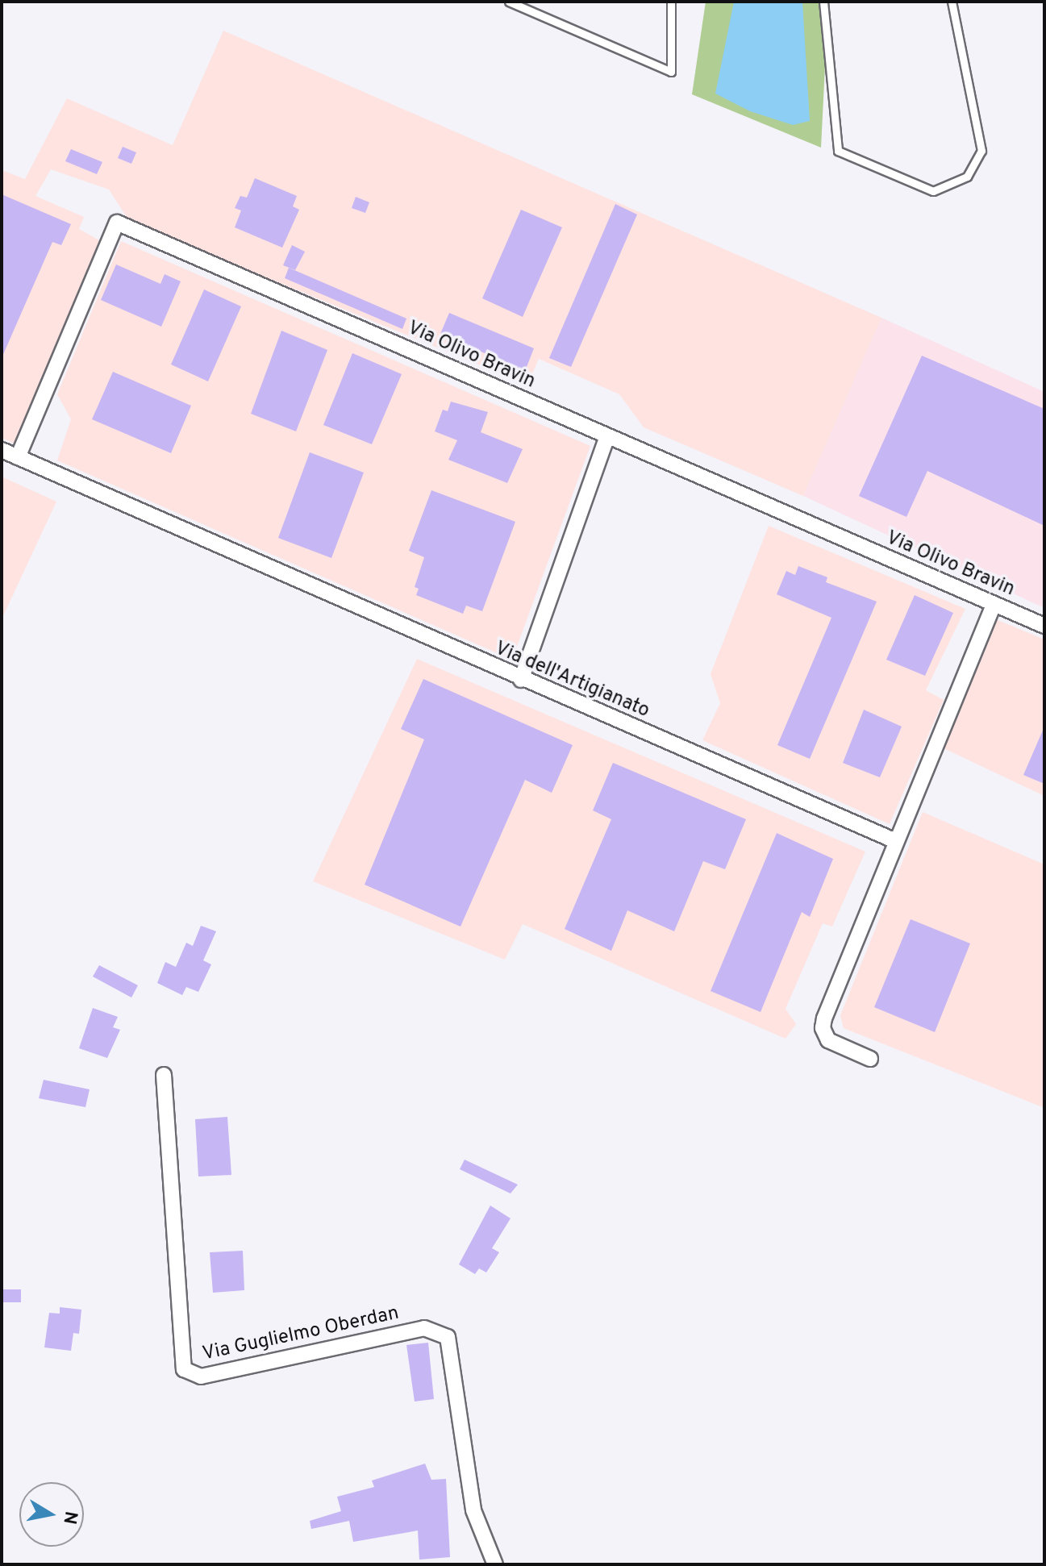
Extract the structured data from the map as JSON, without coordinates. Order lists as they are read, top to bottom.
{
  "streets": {
    "street": ["Via Olivo Bravin", "Via dell'Artigianato", "Via Guglielmo Oberdan"]
  },
  "crossings": [
    ["Via Olivo Bravin", "Via dell'Artigianato"]
  ],
  "north": "right"
}
